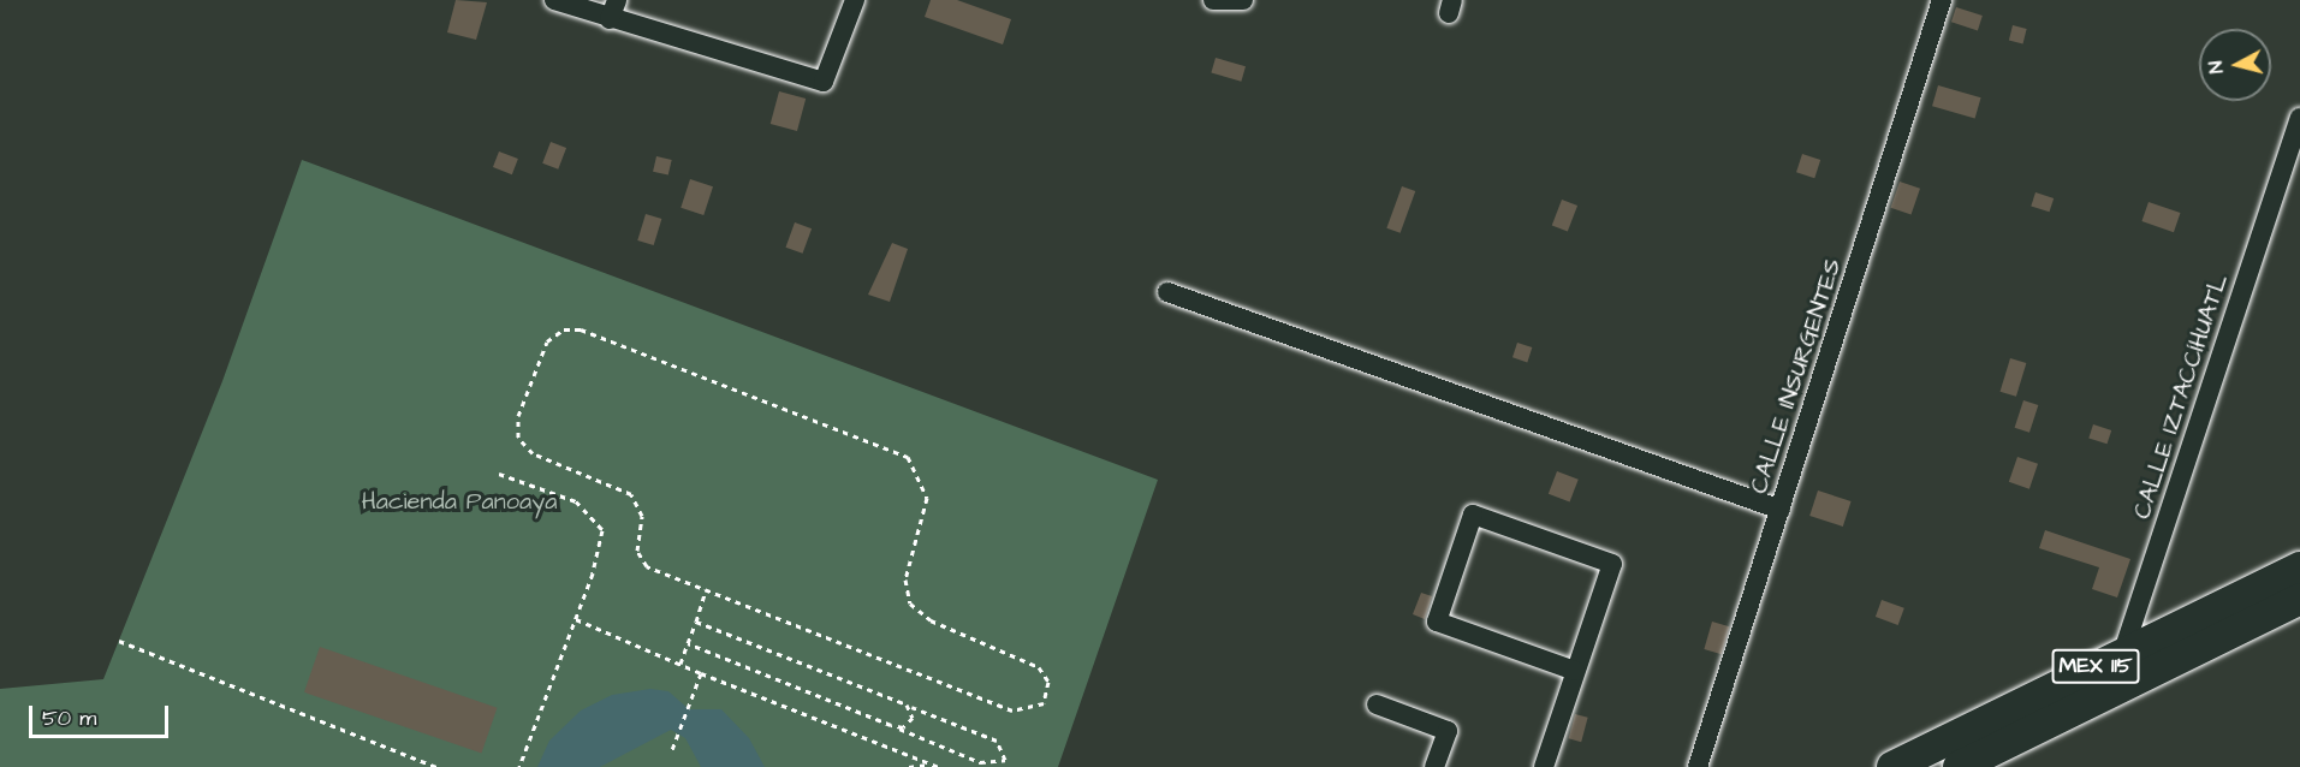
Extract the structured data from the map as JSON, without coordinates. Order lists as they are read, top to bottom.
{
  "streets": {
    "main road": ["MEX 115"],
    "street": ["CALLE INSURGENTES", "CALLE IZTACCÍHUATL"]
  },
  "crossings": [
    ["CALLE IZTACCÍHUATL", "MEX 115"]
  ],
  "parks": ["Hacienda Panoaya"],
  "scale_bar": "50 m",
  "north": "left"
}
